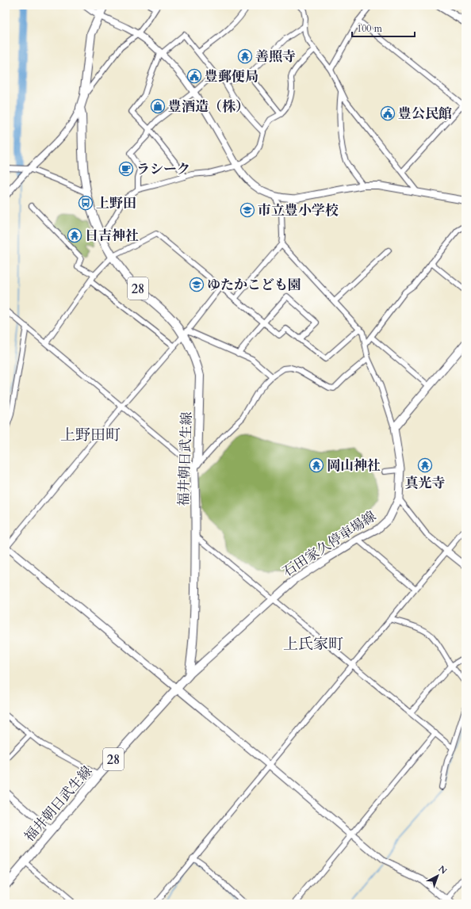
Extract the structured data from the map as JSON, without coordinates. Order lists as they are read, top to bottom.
{
  "streets": {
    "main road": ["28", "福井朝日武生線", "石田家久停車場線"]
  },
  "crossings": [
    ["福井朝日武生線", "石田家久停車場線"]
  ],
  "districts": ["上野田町", "上氏家町"],
  "places": {
    "temple": [
      "善照寺",
      "日吉神社",
      "岡山神社",
      "真光寺"
    ],
    "public building": ["豊郵便局", "豊公民館"],
    "shop": ["豊酒造（株）"],
    "cafe": ["ラシーク"],
    "bus stop": ["上野田"],
    "school or university": ["市立豊小学校", "ゆたかこども園"]
  },
  "scale_bar": "100 m",
  "north": "top right"
}
